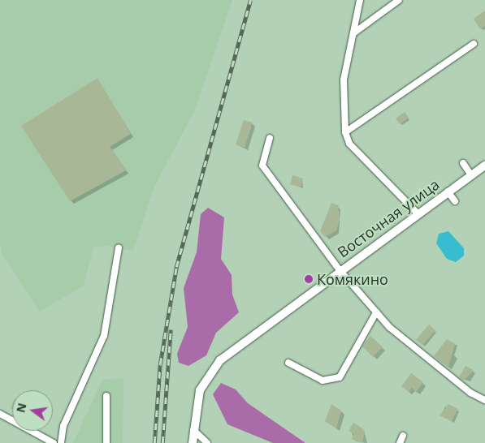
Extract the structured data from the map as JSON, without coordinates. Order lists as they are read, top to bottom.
{
  "streets": {
    "main road": ["Восточная улица"]
  },
  "places": ["Комякино"],
  "north": "left"
}
